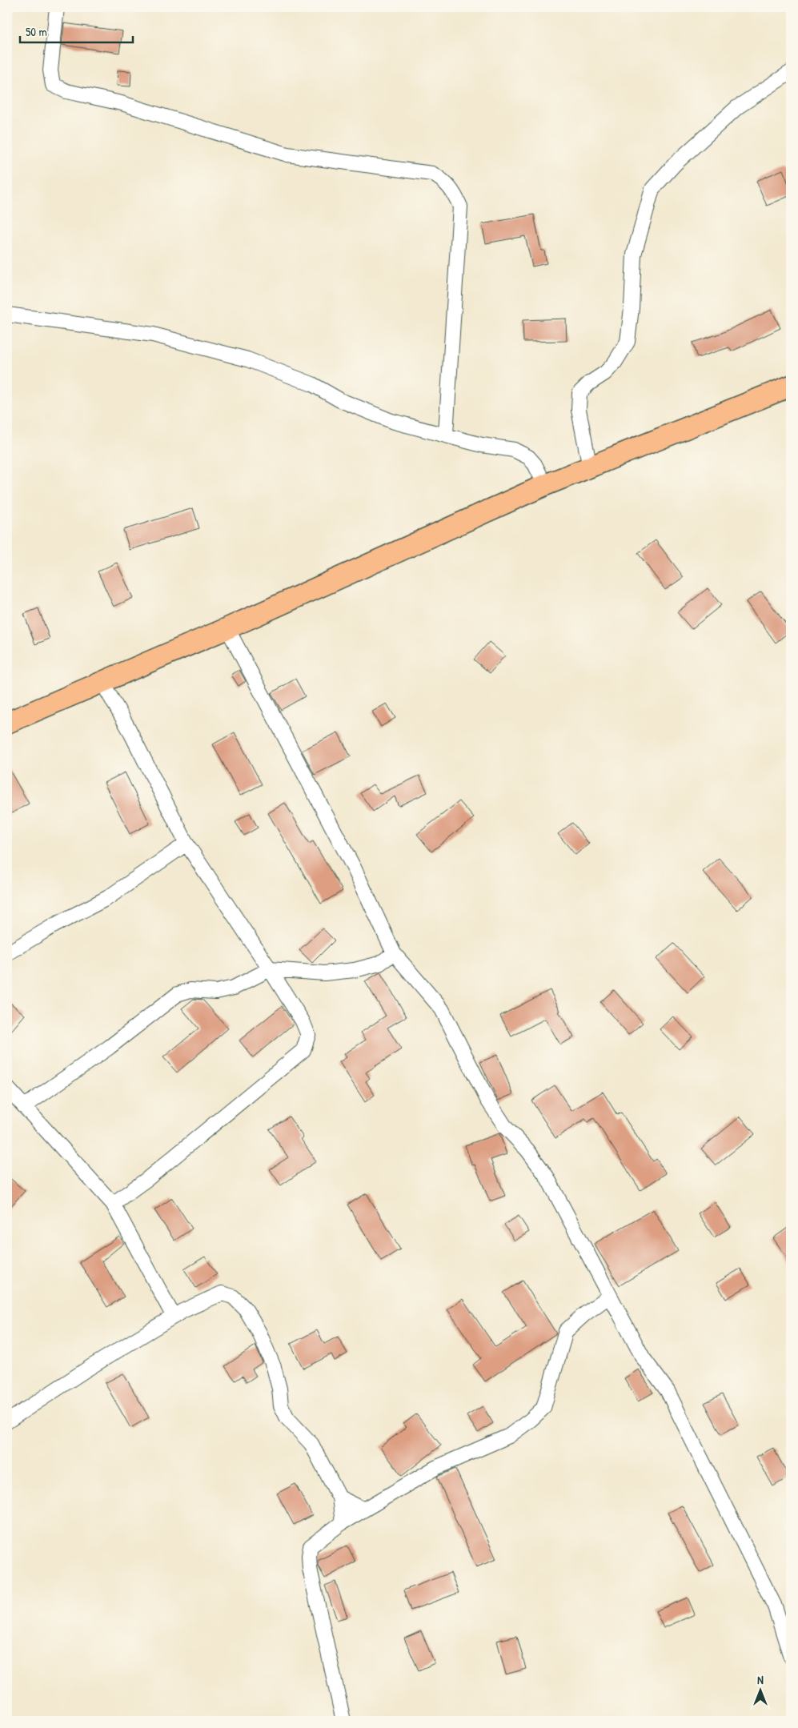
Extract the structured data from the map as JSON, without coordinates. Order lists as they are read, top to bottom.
{
  "scale_bar": "50 m",
  "north": "top"
}
